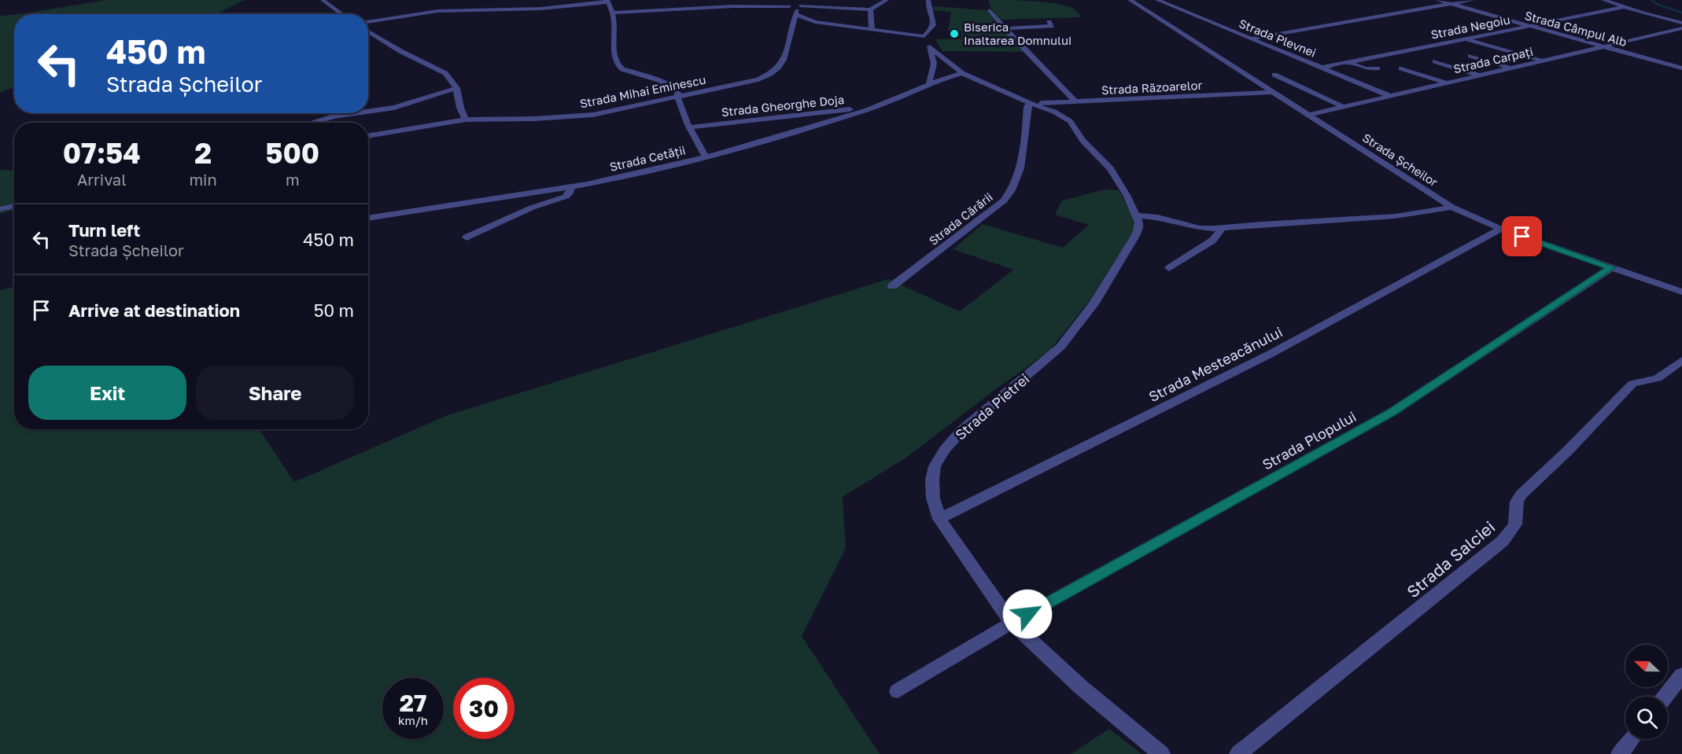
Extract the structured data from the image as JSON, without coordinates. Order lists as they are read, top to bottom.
{
  "streets": {
    "street": [
      "Strada Negoiu",
      "Strada Câmpul Alb",
      "Strada Plevnei",
      "Strada Carpați",
      "Strada Răzoarelor",
      "Strada Mihai Eminescu",
      "Strada Gheorghe Doja",
      "Strada Cetății",
      "Strada Șcheilor",
      "Strada Cărării",
      "Strada Mesteacănului",
      "Strada Pietrei",
      "Strada Plopului",
      "Strada Salciei"
    ]
  },
  "crossings": [
    ["Strada Negoiu", "Strada Câmpul Alb"],
    ["Strada Negoiu", "Strada Plevnei"],
    ["Strada Câmpul Alb", "Strada Carpați"],
    ["Strada Plevnei", "Strada Carpați"],
    ["Strada Carpați", "Strada Șcheilor"],
    ["Strada Răzoarelor", "Strada Șcheilor"],
    ["Strada Răzoarelor", "Strada Cărării"],
    ["Strada Gheorghe Doja", "Strada Cetății"],
    ["Strada Șcheilor", "Strada Mesteacănului"],
    ["Strada Șcheilor", "Strada Plopului"],
    ["Strada Mesteacănului", "Strada Pietrei"],
    ["Strada Pietrei", "Strada Plopului"]
  ],
  "places": ["Biserica Inaltarea Domnului"],
  "north": "left",
  "page": {
    "turn": ["450 m", "Strada Șcheilor"],
    "eta": [
      "07:54",
      "Arrival",
      "2",
      "min",
      "500",
      "m"
    ],
    "list": [
      {
        "name": "Turn left",
        "note": "Strada Șcheilor",
        "value": "450 m"
      },
      {
        "name": "Arrive at destination",
        "value": "50 m"
      }
    ],
    "buttons": ["Exit", "Share"],
    "speed": "27 km/h",
    "limit": "30"
  }
}
